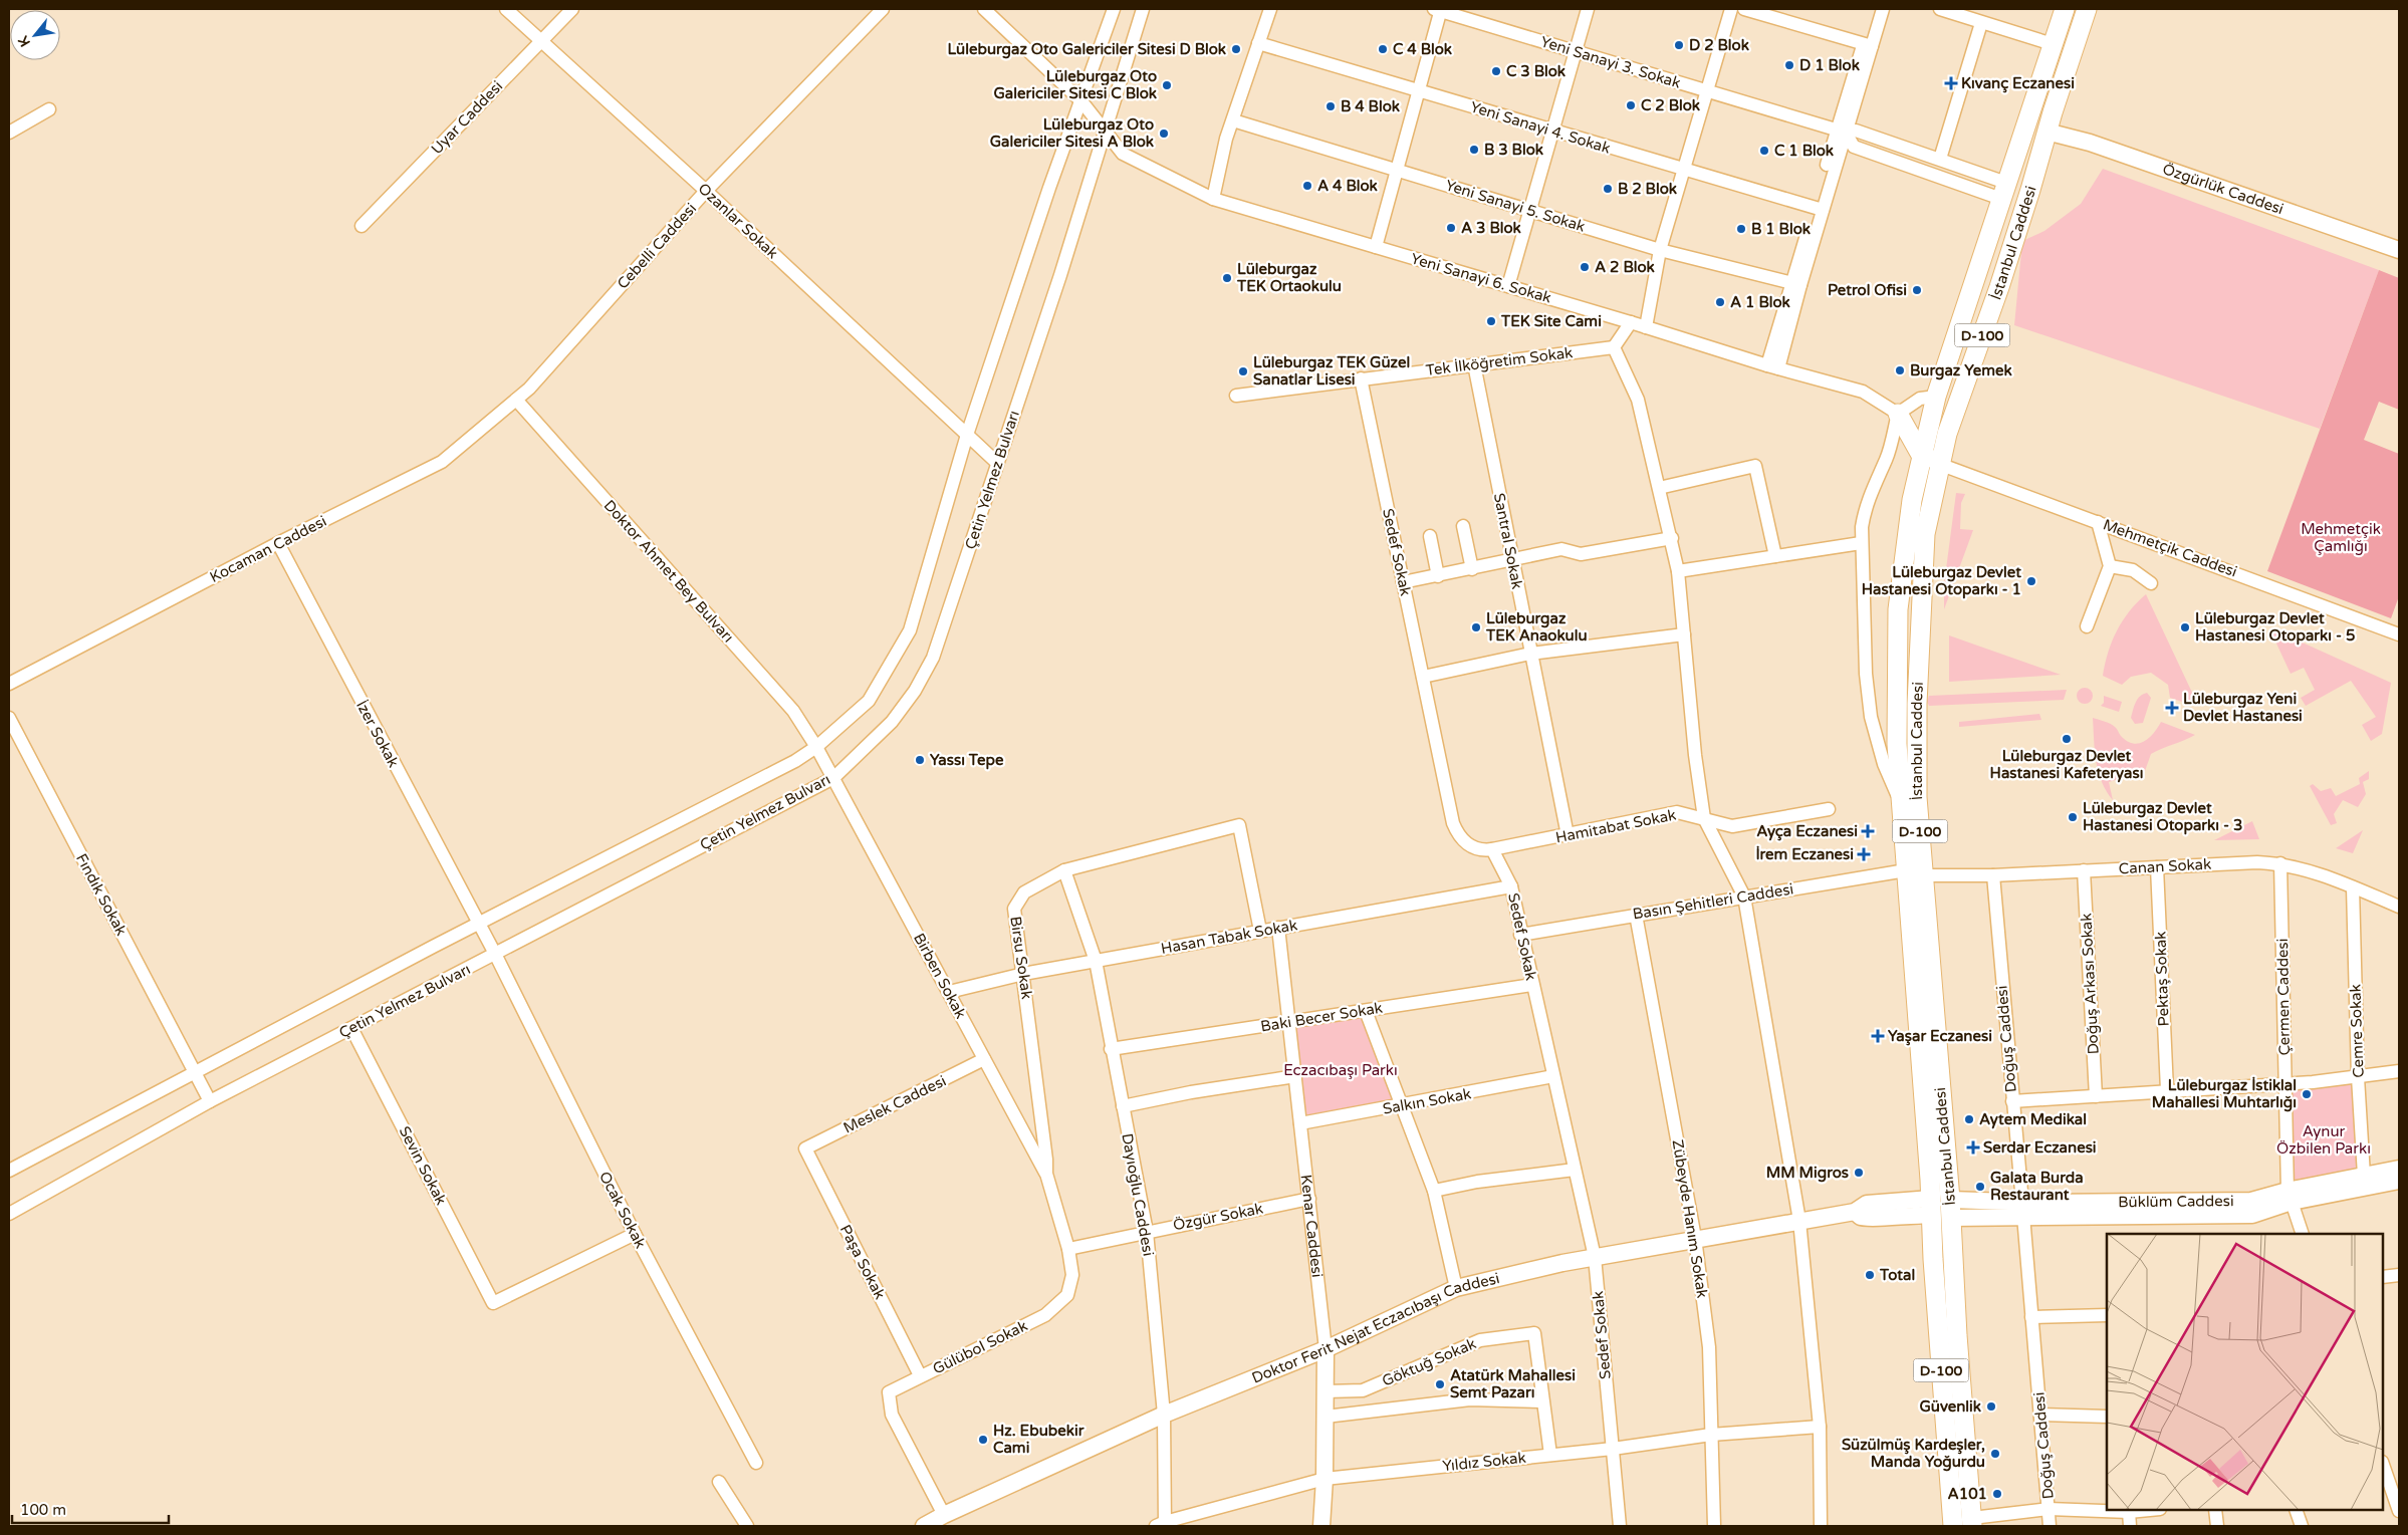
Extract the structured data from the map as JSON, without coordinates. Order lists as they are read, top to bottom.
{
  "streets": {
    "highway": ["İstanbul Caddesi", "D-100"],
    "main road": [
      "Özgürlük Caddesi",
      "Büklüm Caddesi",
      "Kenar Caddesi",
      "Doktor Ferit Nejat Eczacıbaşı Caddesi"
    ],
    "street": [
      "Yeni Sanayi 3. Sokak",
      "Uyar Caddesi",
      "Yeni Sanayi 4. Sokak",
      "Yeni Sanayi 5. Sokak",
      "Ozanlar Sokak",
      "Cebelli Caddesi",
      "Yeni Sanayi 6. Sokak",
      "Tek İlköğretim Sokak",
      "Çetin Yelmez Bulvarı",
      "Santral Sokak",
      "Mehmetçik Caddesi",
      "Kocaman Caddesi",
      "Sedef Sokak",
      "Doktor Ahmet Bey Bulvarı",
      "İzer Sokak",
      "Hamitabat Sokak",
      "Canan Sokak",
      "Fındık Sokak",
      "Basın Şehitleri Caddesi",
      "Hasan Tabak Sokak",
      "Birsu Sokak",
      "Birben Sokak",
      "Pektaş Sokak",
      "Doğuş Arkası Sokak",
      "Çermen Caddesi",
      "Baki Becer Sokak",
      "Cemre Sokak",
      "Doğuş Caddesi",
      "Salkın Sokak",
      "Meslek Caddesi",
      "Sevin Sokak",
      "Dayıoğlu Caddesi",
      "Ocak Sokak",
      "Özgür Sokak",
      "Zübeyde Hanım Sokak",
      "Paşa Sokak",
      "Gülübol Sokak",
      "Göktuğ Sokak",
      "Yıldız Sokak"
    ]
  },
  "crossings": [
    ["Yeni Sanayi 3. Sokak", "İstanbul Caddesi"],
    ["Uyar Caddesi", "Ozanlar Sokak"],
    ["Özgürlük Caddesi", "İstanbul Caddesi"],
    ["Ozanlar Sokak", "Cebelli Caddesi"],
    ["Ozanlar Sokak", "Çetin Yelmez Bulvarı"],
    ["İstanbul Caddesi", "Mehmetçik Caddesi"],
    ["İstanbul Caddesi", "Canan Sokak"],
    ["İstanbul Caddesi", "Basın Şehitleri Caddesi"],
    ["İstanbul Caddesi", "Büklüm Caddesi"],
    ["İstanbul Caddesi", "Doktor Ferit Nejat Eczacıbaşı Caddesi"],
    ["Cebelli Caddesi", "Kocaman Caddesi"],
    ["Cebelli Caddesi", "Doktor Ahmet Bey Bulvarı"],
    ["Yeni Sanayi 6. Sokak", "Çetin Yelmez Bulvarı"],
    ["Tek İlköğretim Sokak", "Santral Sokak"],
    ["Tek İlköğretim Sokak", "Sedef Sokak"],
    ["Çetin Yelmez Bulvarı", "Doktor Ahmet Bey Bulvarı"],
    ["Çetin Yelmez Bulvarı", "İzer Sokak"],
    ["Çetin Yelmez Bulvarı", "Fındık Sokak"],
    ["Çetin Yelmez Bulvarı", "Birben Sokak"],
    ["Çetin Yelmez Bulvarı", "Sevin Sokak"],
    ["Çetin Yelmez Bulvarı", "Ocak Sokak"],
    ["Santral Sokak", "Hamitabat Sokak"],
    ["Kocaman Caddesi", "Doktor Ahmet Bey Bulvarı"],
    ["Kocaman Caddesi", "İzer Sokak"],
    ["Sedef Sokak", "Hamitabat Sokak"],
    ["Sedef Sokak", "Basın Şehitleri Caddesi"],
    ["Sedef Sokak", "Hasan Tabak Sokak"],
    ["Sedef Sokak", "Baki Becer Sokak"],
    ["Sedef Sokak", "Salkın Sokak"],
    ["Sedef Sokak", "Doktor Ferit Nejat Eczacıbaşı Caddesi"],
    ["Sedef Sokak", "Yıldız Sokak"],
    ["Doktor Ahmet Bey Bulvarı", "Birben Sokak"],
    ["İzer Sokak", "Ocak Sokak"],
    ["Canan Sokak", "Basın Şehitleri Caddesi"],
    ["Canan Sokak", "Pektaş Sokak"],
    ["Canan Sokak", "Doğuş Arkası Sokak"],
    ["Canan Sokak", "Çermen Caddesi"],
    ["Canan Sokak", "Cemre Sokak"],
    ["Canan Sokak", "Doğuş Caddesi"],
    ["Basın Şehitleri Caddesi", "Zübeyde Hanım Sokak"],
    ["Hasan Tabak Sokak", "Birsu Sokak"],
    ["Hasan Tabak Sokak", "Birben Sokak"],
    ["Hasan Tabak Sokak", "Dayıoğlu Caddesi"],
    ["Hasan Tabak Sokak", "Kenar Caddesi"],
    ["Birsu Sokak", "Birben Sokak"],
    ["Birsu Sokak", "Dayıoğlu Caddesi"],
    ["Birsu Sokak", "Özgür Sokak"],
    ["Birsu Sokak", "Gülübol Sokak"],
    ["Birben Sokak", "Meslek Caddesi"],
    ["Çermen Caddesi", "Büklüm Caddesi"],
    ["Baki Becer Sokak", "Dayıoğlu Caddesi"],
    ["Baki Becer Sokak", "Kenar Caddesi"],
    ["Cemre Sokak", "Büklüm Caddesi"],
    ["Doğuş Caddesi", "Büklüm Caddesi"],
    ["Salkın Sokak", "Kenar Caddesi"],
    ["Meslek Caddesi", "Paşa Sokak"],
    ["Sevin Sokak", "Ocak Sokak"],
    ["Dayıoğlu Caddesi", "Özgür Sokak"],
    ["Dayıoğlu Caddesi", "Doktor Ferit Nejat Eczacıbaşı Caddesi"],
    ["Dayıoğlu Caddesi", "Yıldız Sokak"],
    ["Özgür Sokak", "Kenar Caddesi"],
    ["Zübeyde Hanım Sokak", "Doktor Ferit Nejat Eczacıbaşı Caddesi"],
    ["Zübeyde Hanım Sokak", "Yıldız Sokak"],
    ["Kenar Caddesi", "Doktor Ferit Nejat Eczacıbaşı Caddesi"],
    ["Kenar Caddesi", "Göktuğ Sokak"],
    ["Kenar Caddesi", "Yıldız Sokak"],
    ["Paşa Sokak", "Gülübol Sokak"],
    ["Doktor Ferit Nejat Eczacıbaşı Caddesi", "Gülübol Sokak"]
  ],
  "parks": ["Mehmetçik Çamlığı", "Eczacıbaşı Parkı", "Aynur Özbilen Parkı"],
  "places": {
    "other": [
      "D 2 Blok",
      "Lüleburgaz Oto Galericiler Sitesi D Blok",
      "C 4 Blok",
      "D 1 Blok",
      "C 3 Blok",
      "Lüleburgaz Oto Galericiler Sitesi C Blok",
      "C 2 Blok",
      "B 4 Blok",
      "Lüleburgaz Oto Galericiler Sitesi A Blok",
      "B 3 Blok",
      "C 1 Blok",
      "A 4 Blok",
      "B 2 Blok",
      "A 3 Blok",
      "B 1 Blok",
      "A 2 Blok",
      "Lüleburgaz TEK Ortaokulu",
      "Petrol Ofisi",
      "A 1 Blok",
      "TEK Site Cami",
      "Burgaz Yemek",
      "Lüleburgaz TEK Güzel Sanatlar Lisesi",
      "Lüleburgaz Devlet Hastanesi Otoparkı - 1",
      "Lüleburgaz TEK Anaokulu",
      "Lüleburgaz Devlet Hastanesi Otoparkı - 5",
      "Lüleburgaz Devlet Hastanesi Kafeteryası",
      "Yassı Tepe",
      "Lüleburgaz Devlet Hastanesi Otoparkı - 3",
      "Lüleburgaz İstiklal Mahallesi Muhtarlığı",
      "Aytem Medikal",
      "MM Migros",
      "Galata Burda Restaurant",
      "Total",
      "Atatürk Mahallesi Semt Pazarı",
      "Güvenlik",
      "Hz. Ebubekir Cami",
      "Süzülmüş Kardeşler, Manda Yoğurdu",
      "A101"
    ],
    "health": [
      "Kıvanç Eczanesi",
      "Lüleburgaz Yeni Devlet Hastanesi",
      "Ayça Eczanesi",
      "İrem Eczanesi",
      "Yaşar Eczanesi",
      "Serdar Eczanesi"
    ]
  },
  "scale_bar": "100 m",
  "north": "bottom left"
}
